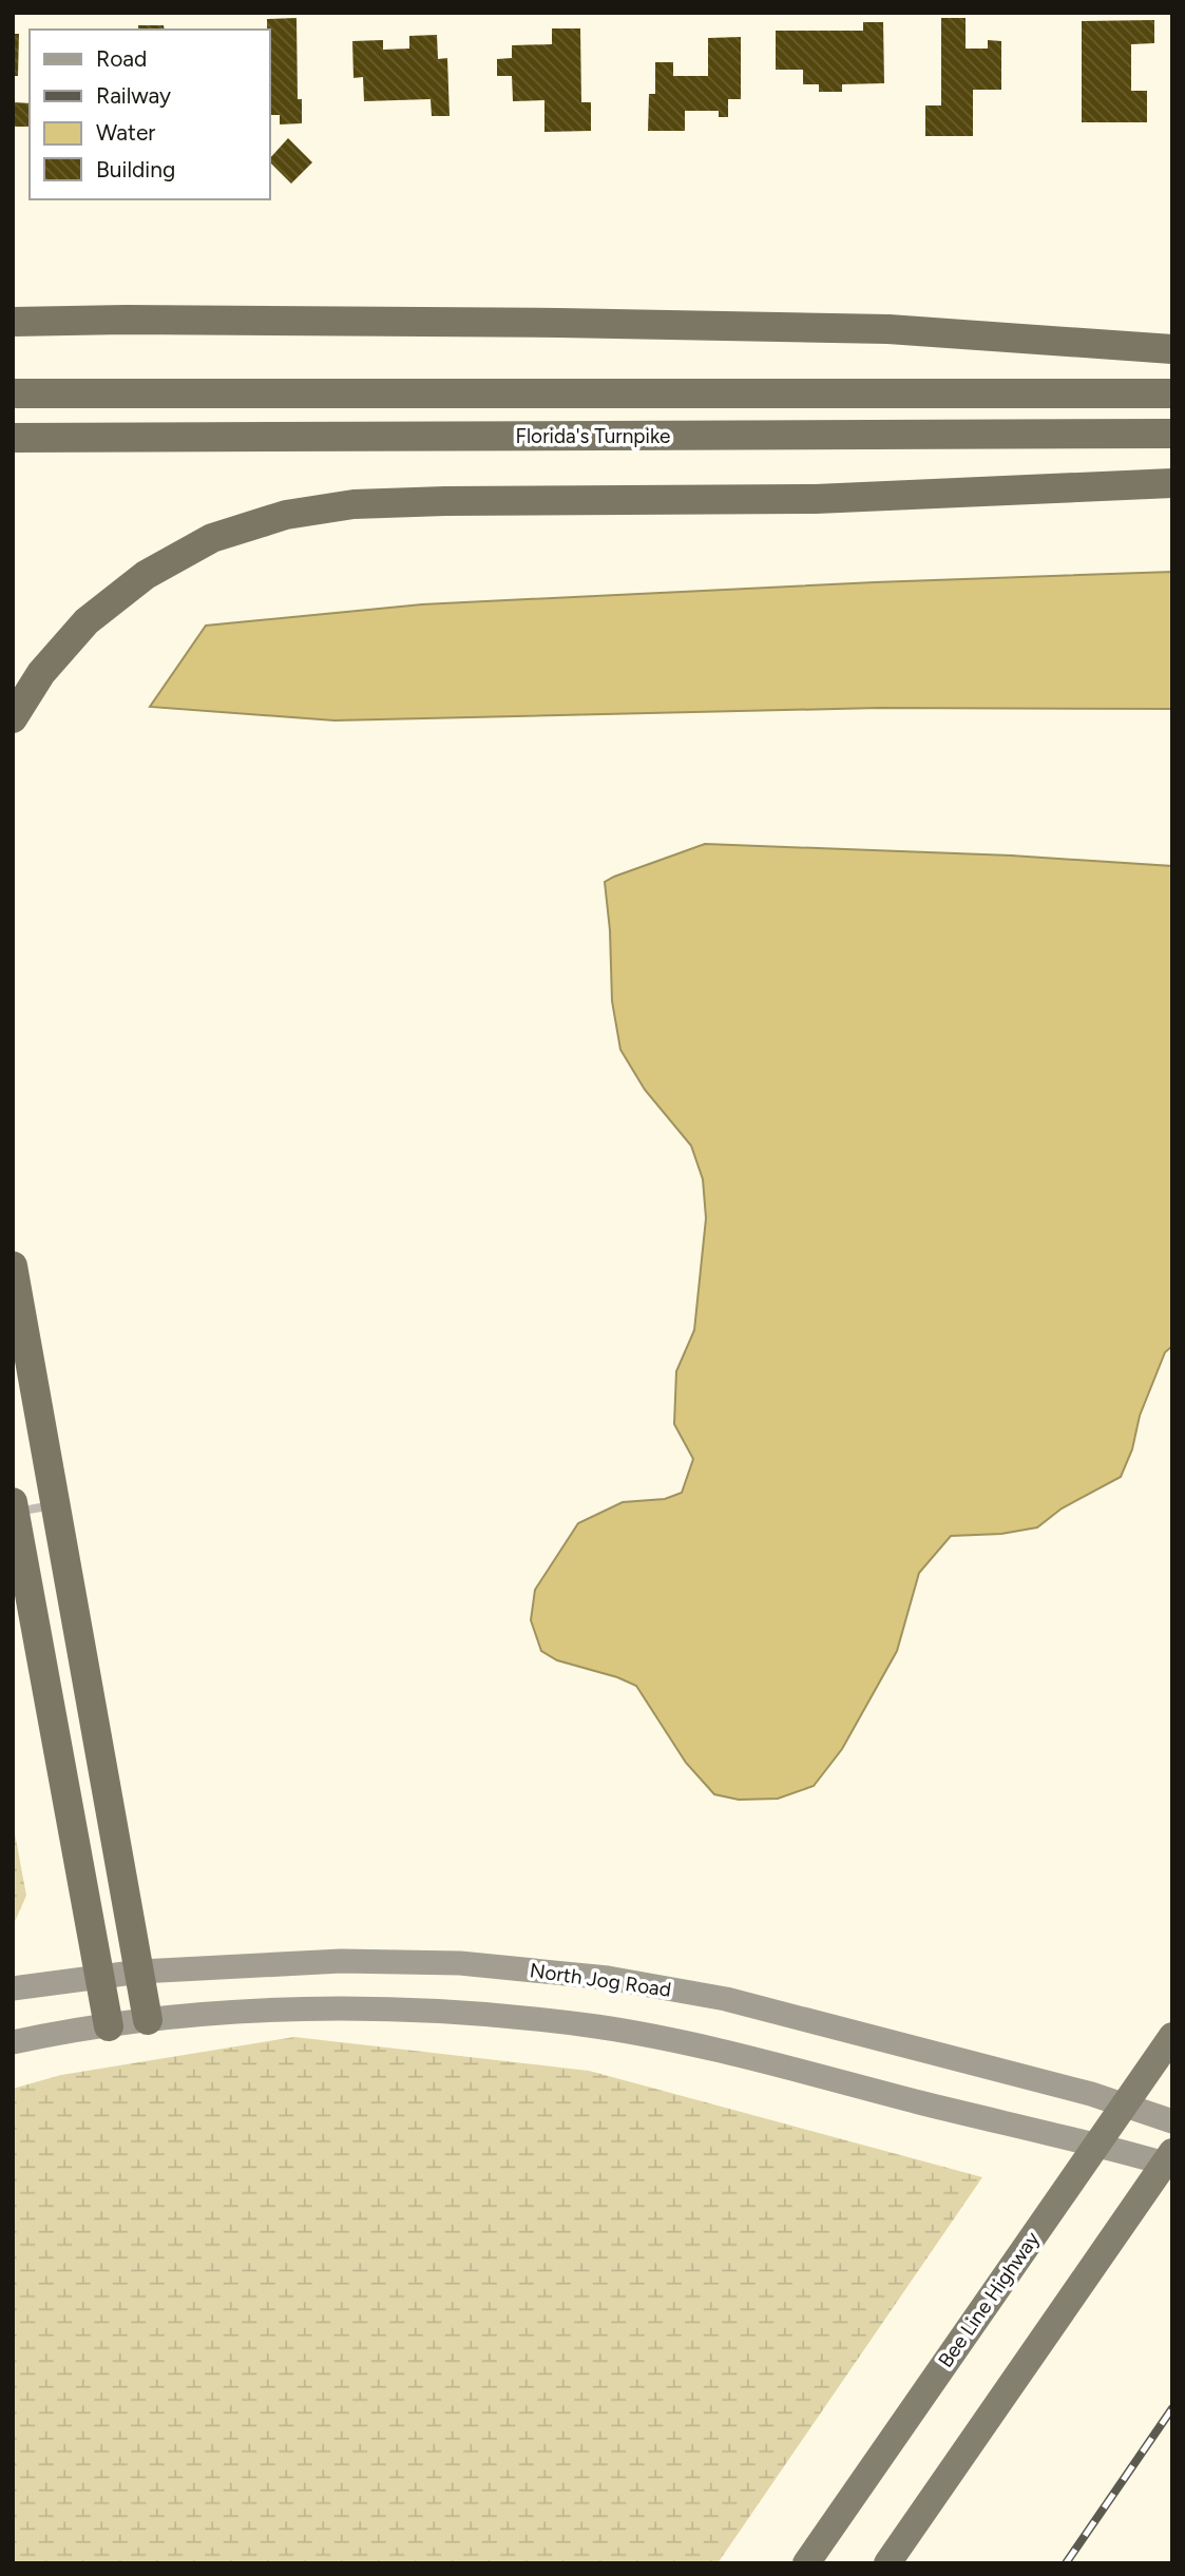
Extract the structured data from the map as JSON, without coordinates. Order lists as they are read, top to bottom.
{
  "streets": {
    "highway": ["Florida's Turnpike", "Bee Line Highway"],
    "main road": ["North Jog Road"]
  },
  "crossings": [
    ["North Jog Road", "Bee Line Highway"]
  ],
  "legend": [
    "Road",
    "Railway",
    "Water",
    "Building"
  ]
}
